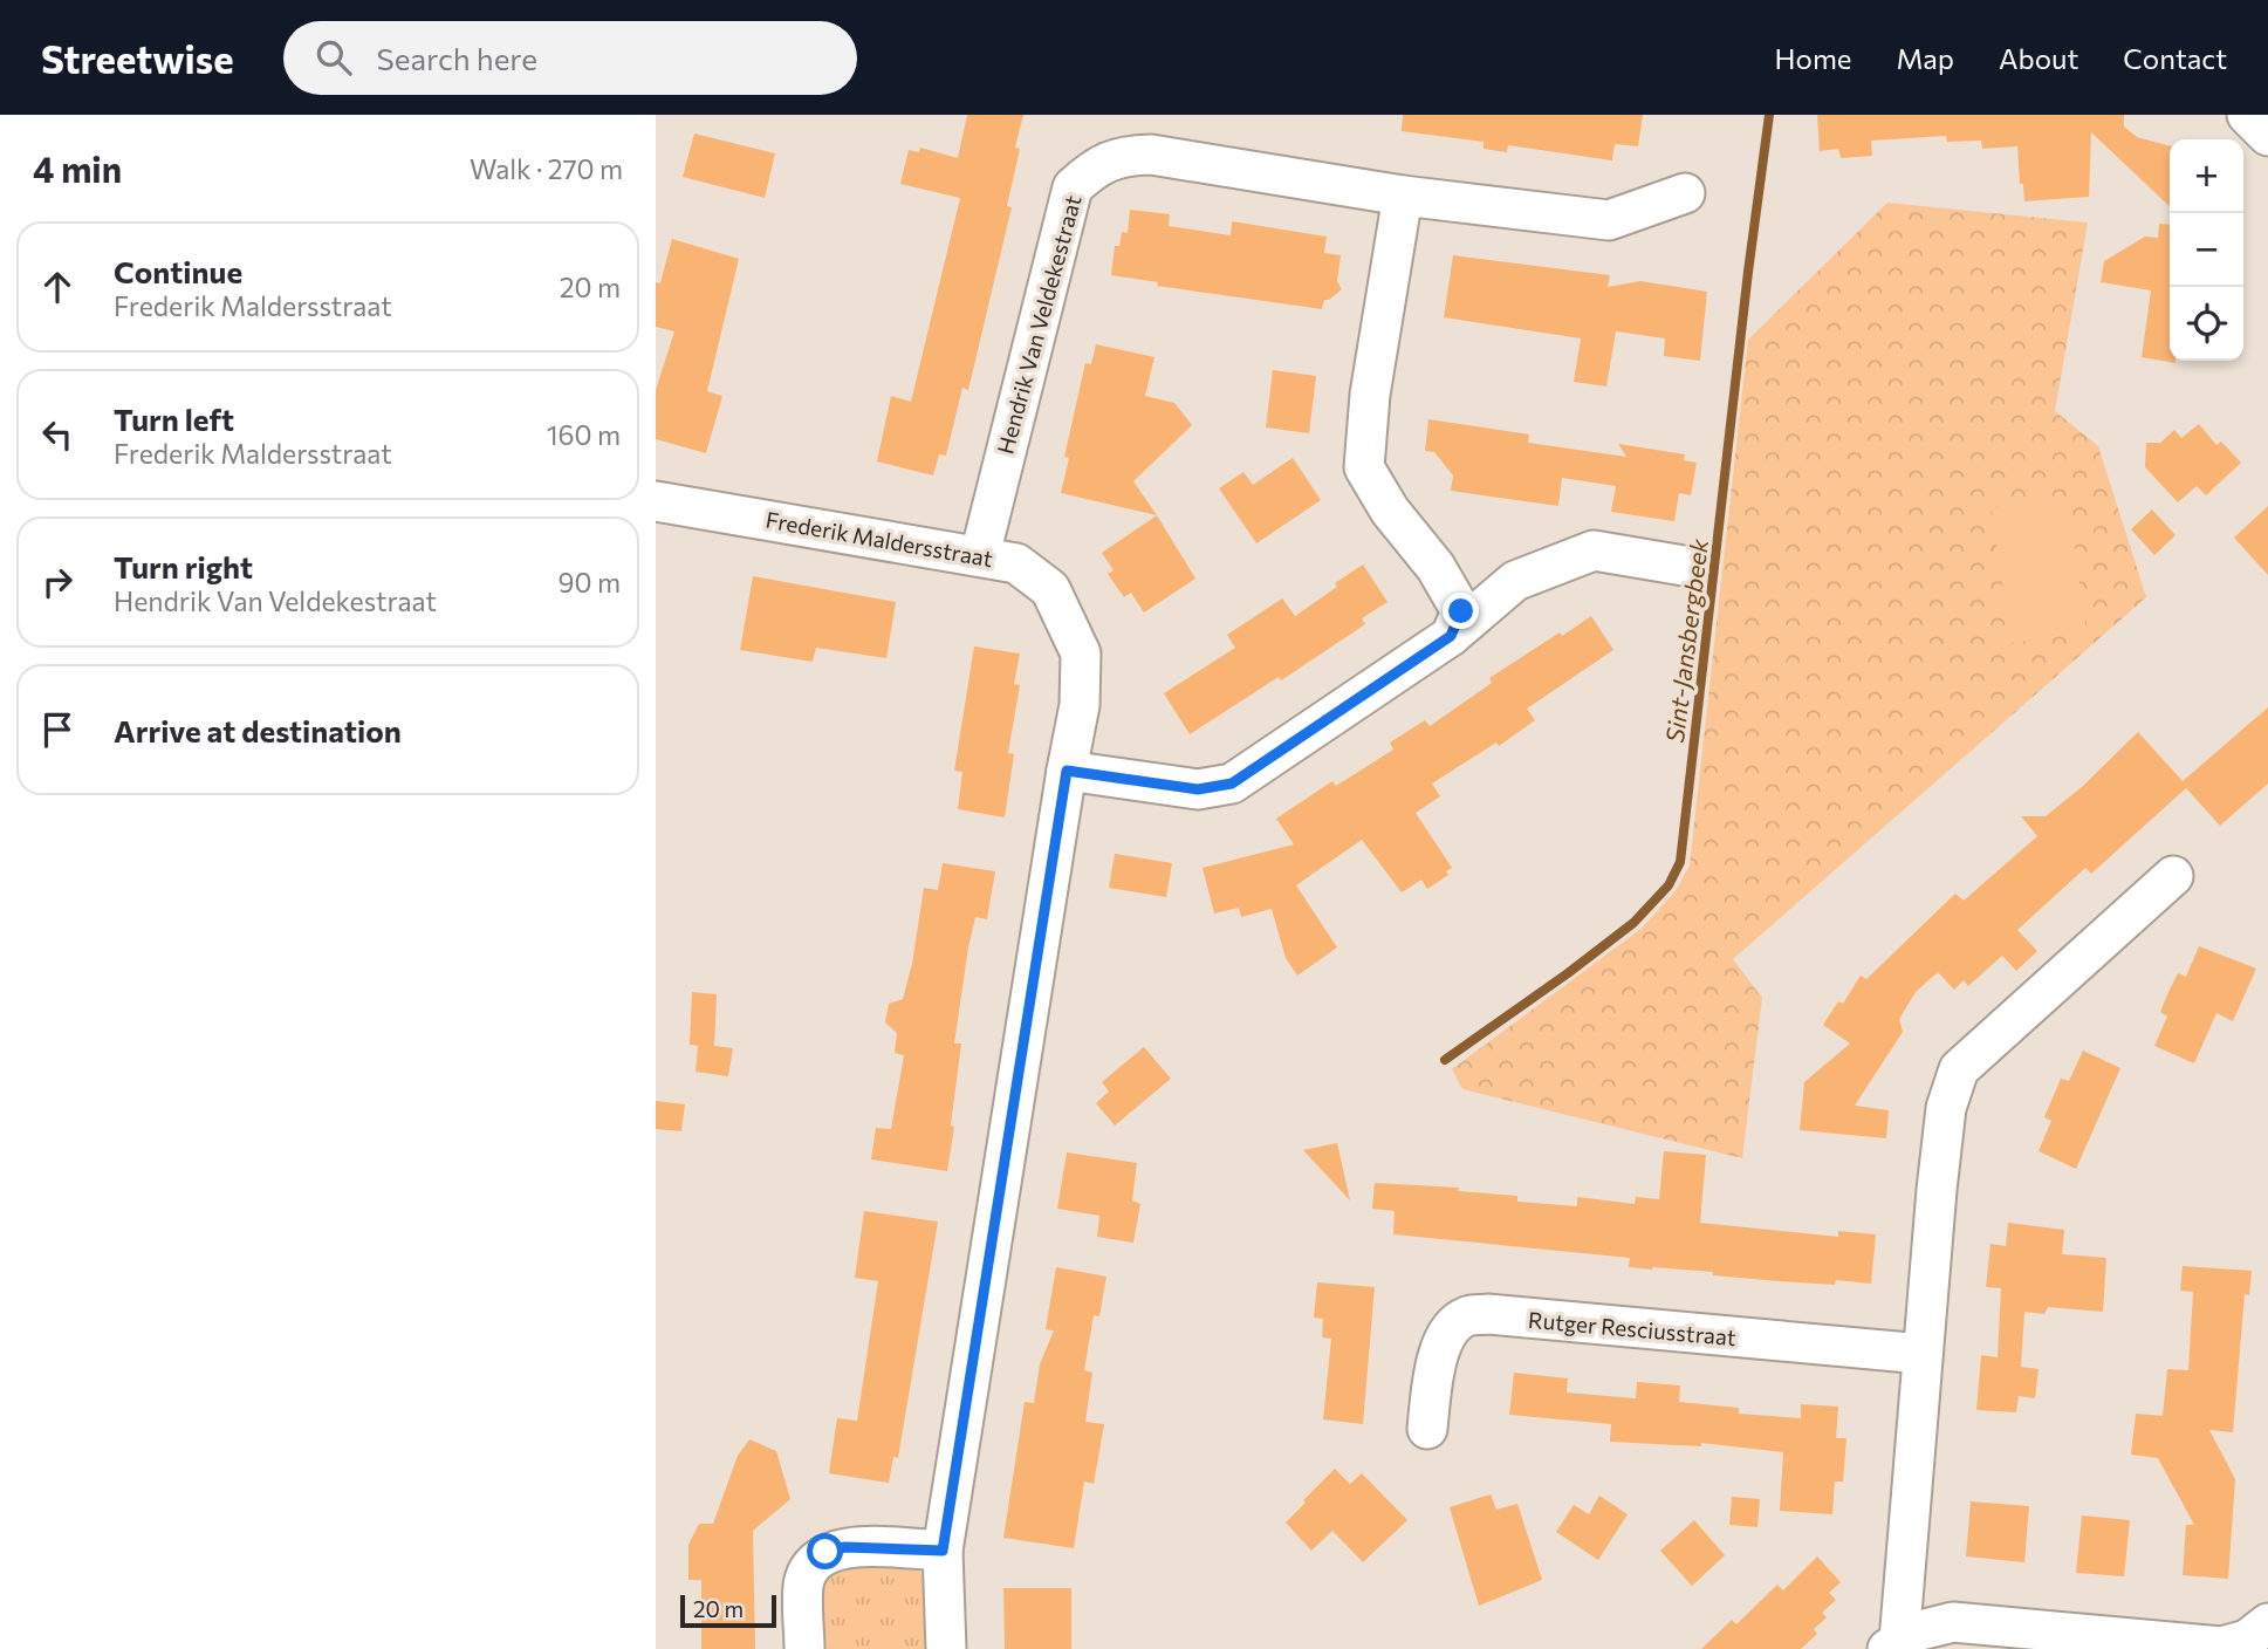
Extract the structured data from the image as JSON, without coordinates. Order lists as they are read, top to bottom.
{
  "streets": {
    "street": ["Hendrik Van Veldekestraat", "Frederik Maldersstraat", "Rutger Resciusstraat"]
  },
  "crossings": [
    ["Hendrik Van Veldekestraat", "Frederik Maldersstraat"]
  ],
  "water": ["Sint-Jansbergbeek"],
  "scale_bar": "20 m",
  "page": {
    "header": "Streetwise",
    "search": "Search here",
    "nav": [
      "Home",
      "Map",
      "About",
      "Contact"
    ],
    "heading": ["4 min", "Walk · 270 m"],
    "map_buttons": ["+", "−"],
    "list": [
      ["Continue", "Frederik Maldersstraat", "20 m"],
      ["Turn left", "Frederik Maldersstraat", "160 m"],
      ["Turn right", "Hendrik Van Veldekestraat", "90 m"],
      "Arrive at destination"
    ],
    "scale": "20 m"
  }
}
